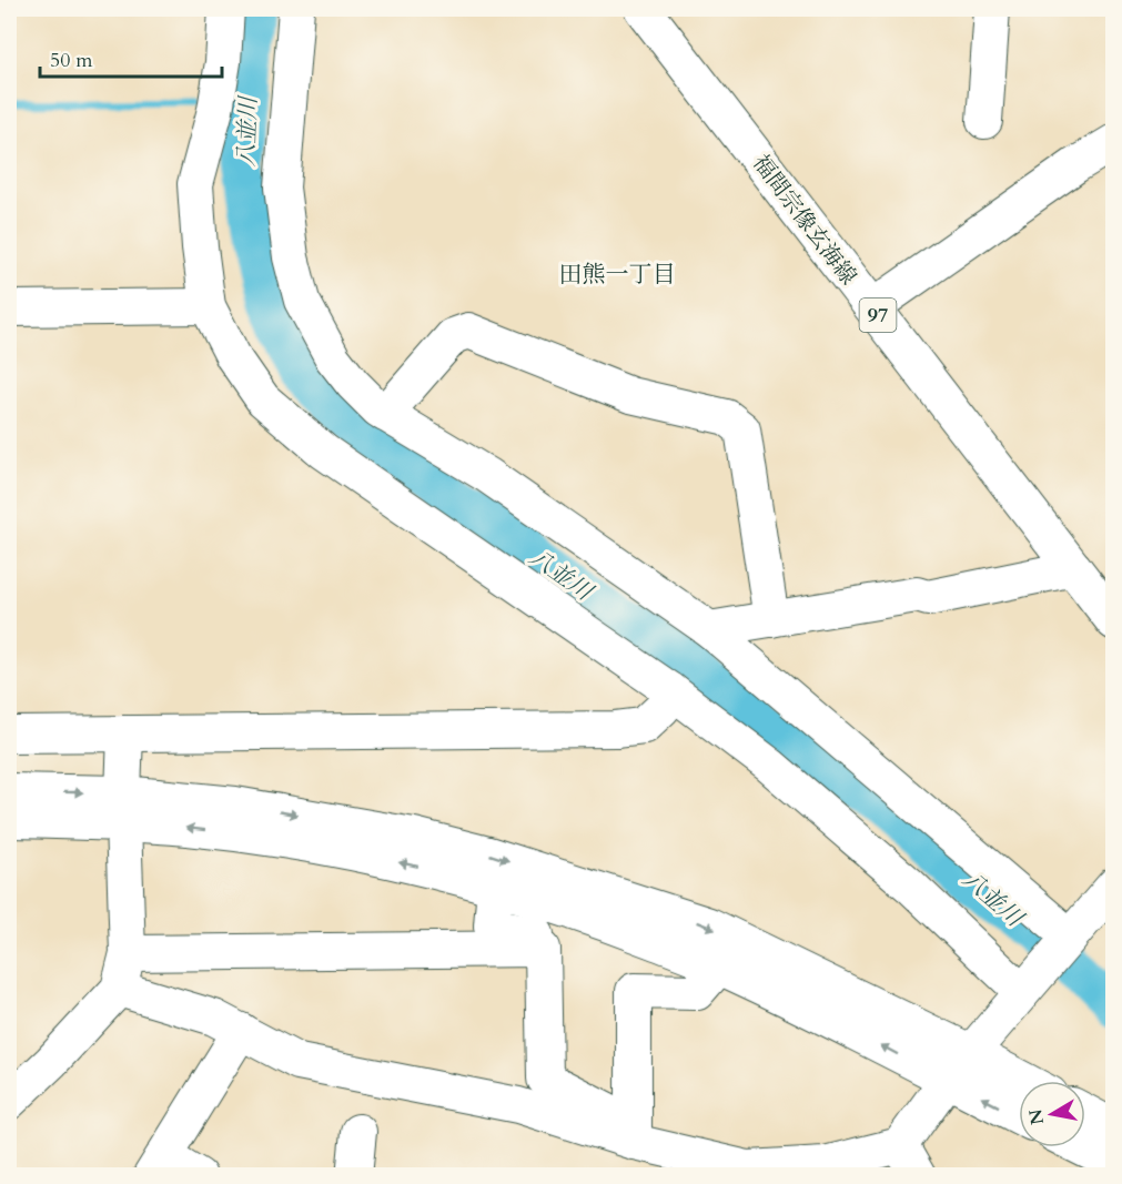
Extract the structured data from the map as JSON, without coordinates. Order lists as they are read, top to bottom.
{
  "streets": {
    "main road": ["福間宗像玄海線", "97"]
  },
  "districts": ["田熊一丁目"],
  "water": ["八並川"],
  "scale_bar": "50 m",
  "north": "left"
}
